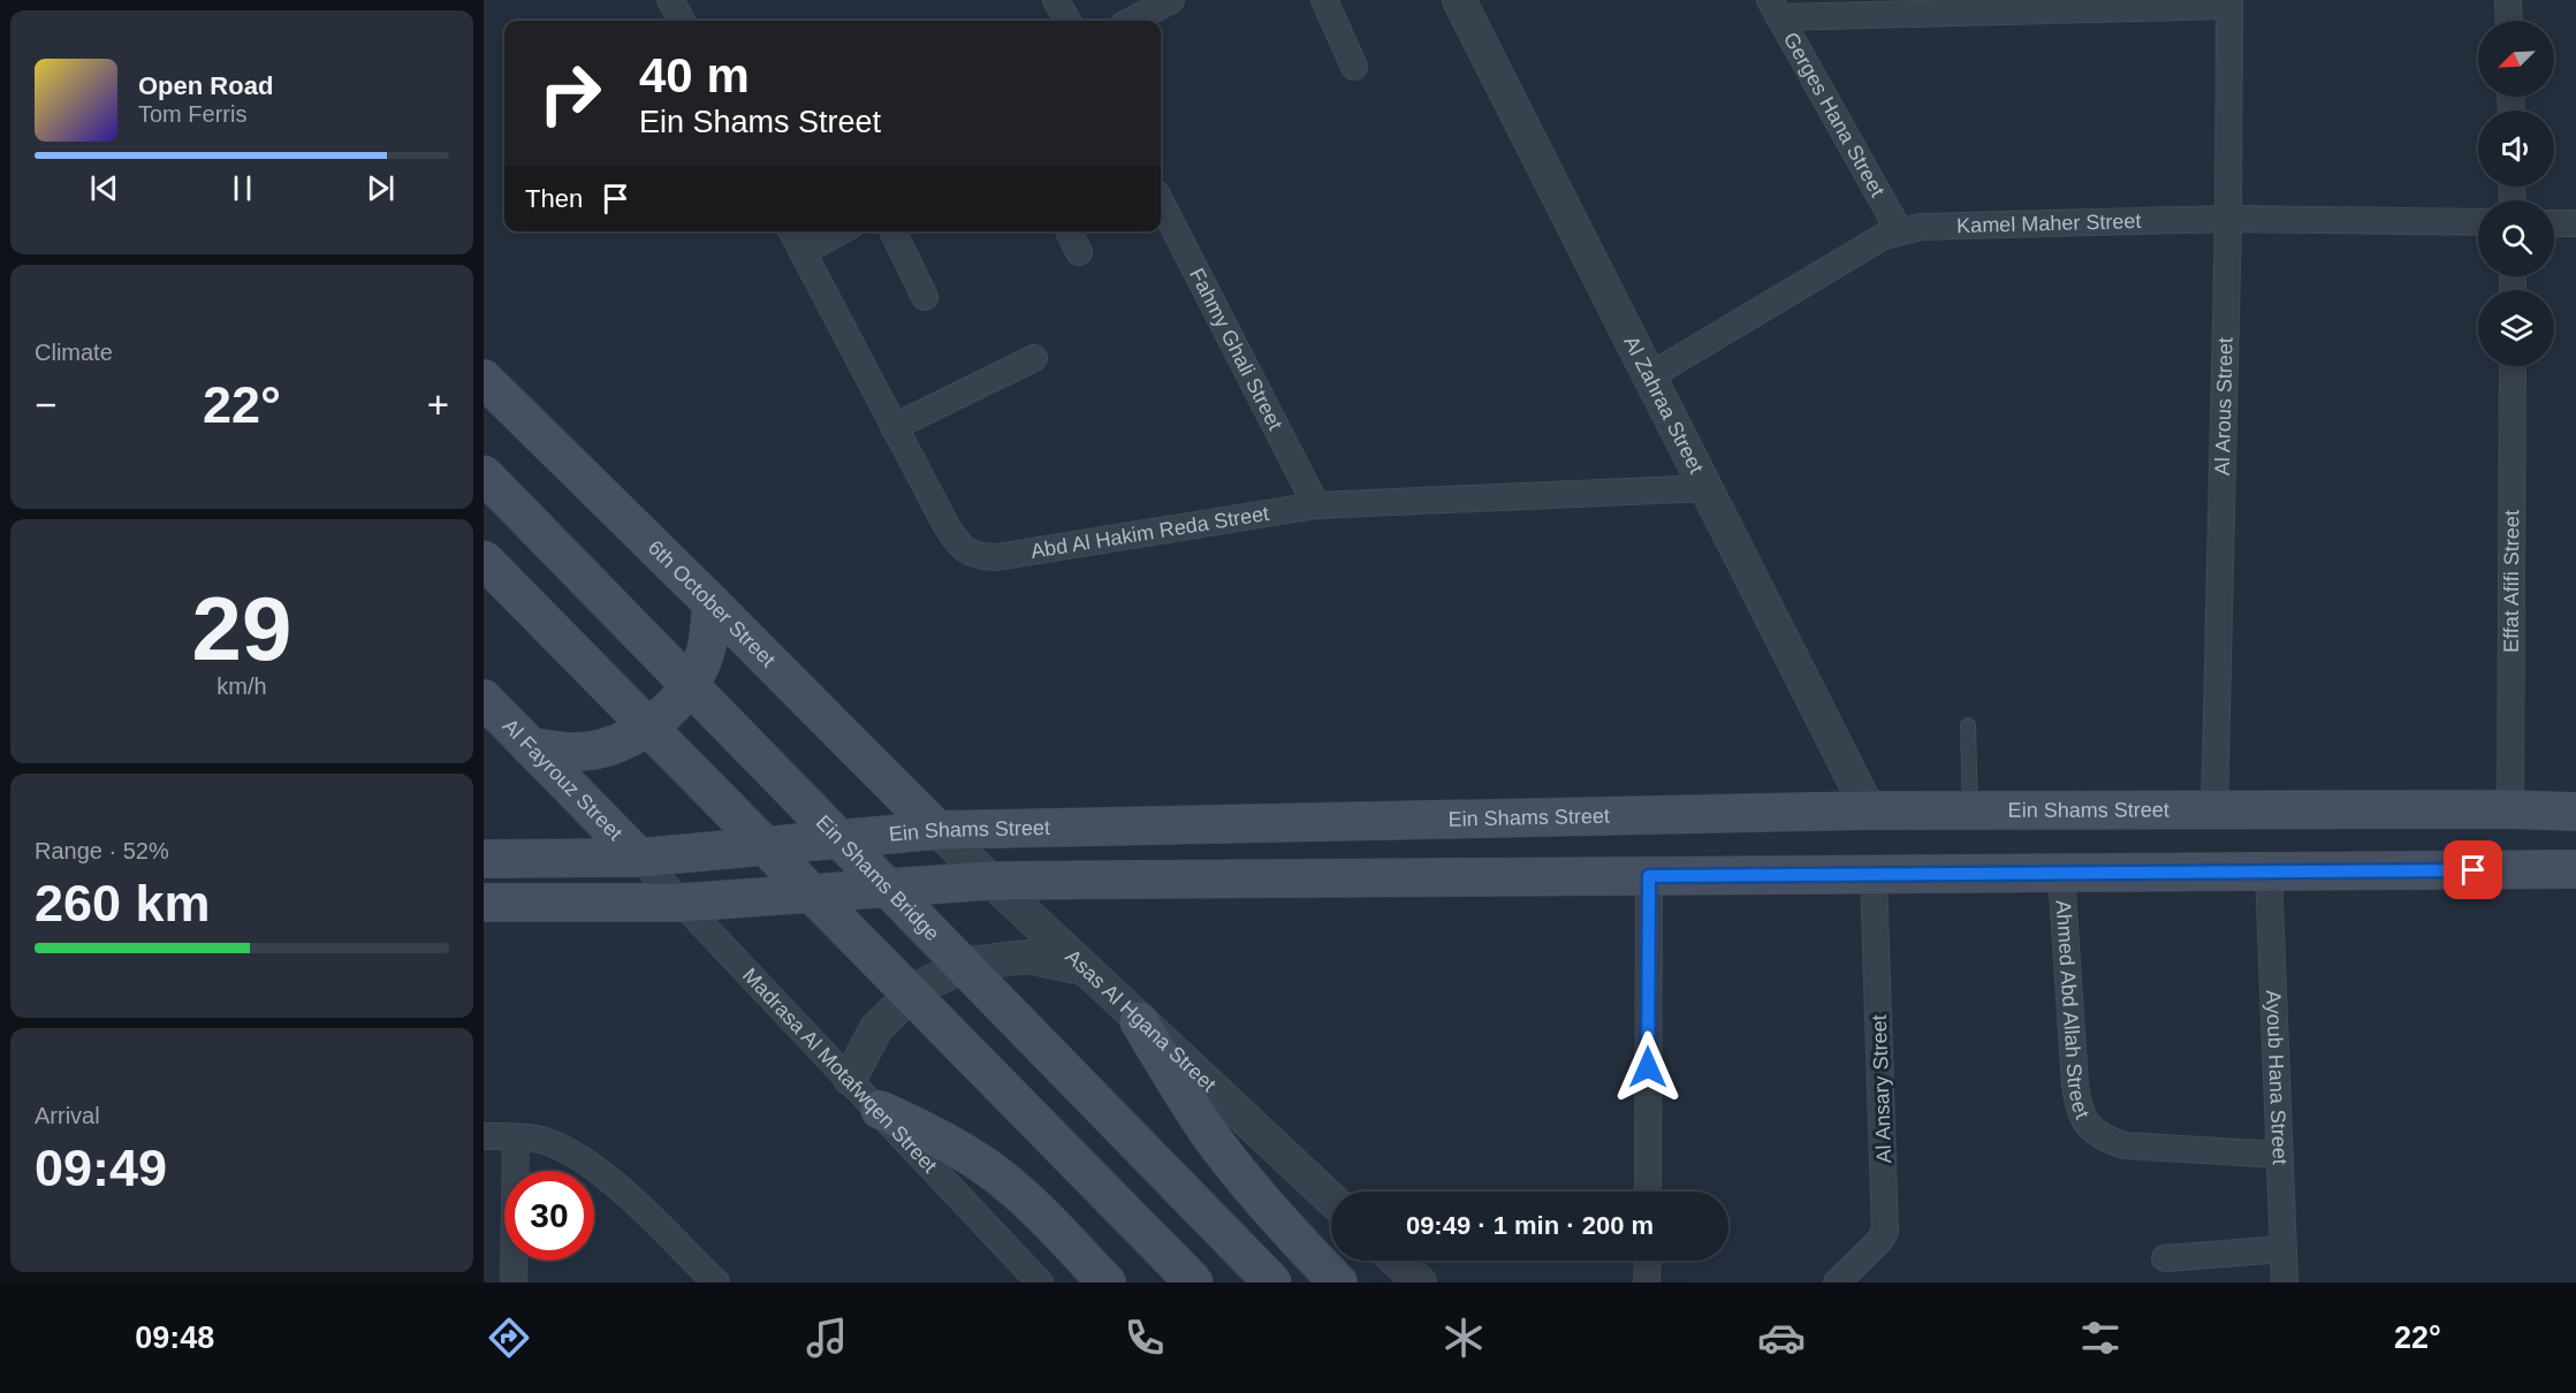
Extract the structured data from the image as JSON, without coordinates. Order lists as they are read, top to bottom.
{
  "streets": {
    "main road": [
      "6th October Street",
      "Al Fayrouz Street",
      "Ein Shams Street",
      "Ein Shams Bridge"
    ],
    "street": [
      "Gerges Hana Street",
      "Kamel Maher Street",
      "Fahmy Ghali Street",
      "Al Zahraa Street",
      "Al Arous Street",
      "Abd Al Hakim Reda Street",
      "Effat Afifi Street",
      "Ahmed Abd Allah Street",
      "Asas Al Hgana Street",
      "Madrasa Al Motafwqen Street",
      "Ayoub Hana Street",
      "Al Ansary Street"
    ]
  },
  "crossings": [
    ["Gerges Hana Street", "Kamel Maher Street"],
    ["Kamel Maher Street", "Al Zahraa Street"],
    ["Kamel Maher Street", "Al Arous Street"],
    ["Fahmy Ghali Street", "Abd Al Hakim Reda Street"],
    ["Al Zahraa Street", "Abd Al Hakim Reda Street"],
    ["Al Zahraa Street", "Ein Shams Street"],
    ["Al Arous Street", "Ein Shams Street"],
    ["Effat Afifi Street", "Ein Shams Street"],
    ["6th October Street", "Ein Shams Street"],
    ["6th October Street", "Asas Al Hgana Street"],
    ["Al Fayrouz Street", "Ein Shams Street"],
    ["Al Fayrouz Street", "Madrasa Al Motafwqen Street"],
    ["Ein Shams Street", "Asas Al Hgana Street"],
    ["Ein Shams Street", "Madrasa Al Motafwqen Street"],
    ["Ahmed Abd Allah Street", "Ayoub Hana Street"]
  ],
  "north": "bottom left",
  "page": {
    "turn": ["40 m", "Ein Shams Street"],
    "song": ["Open Road", "Tom Ferris"],
    "then": "Then",
    "tile": [
      "Climate",
      ["29", "km/h"],
      ["Range · 52%", "260 km"],
      ["Arrival", "09:49"]
    ],
    "heat": ["−", "22°", "+"],
    "limit": "30",
    "trip": "09:49 · 1 min · 200 m",
    "tabs": ["09:48", "22°"]
  }
}
